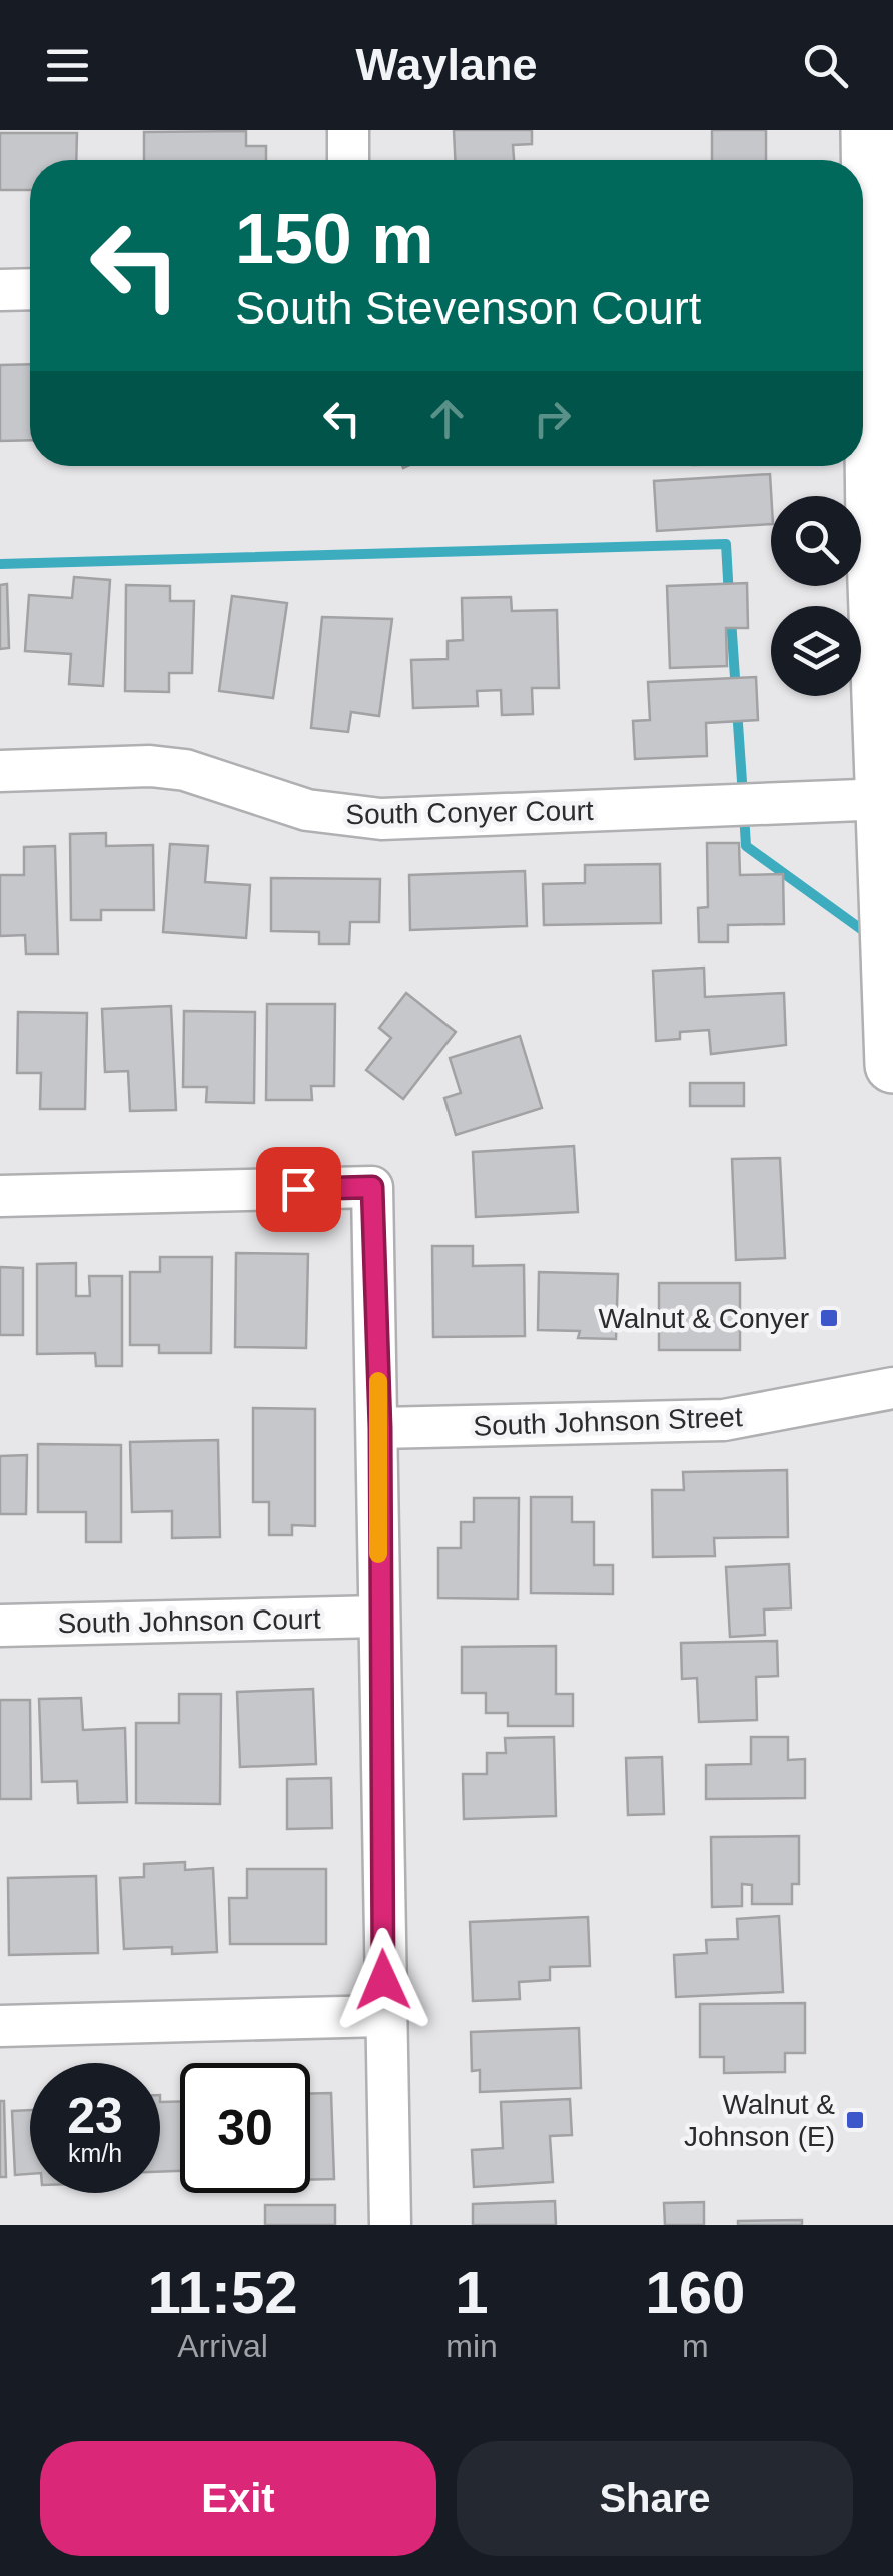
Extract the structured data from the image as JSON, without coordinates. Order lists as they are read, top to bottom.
{
  "streets": {
    "street": ["South Conyer Court", "South Johnson Street", "South Johnson Court"]
  },
  "places": {
    "transit": ["Walnut & Conyer", "Walnut & Johnson (E)"]
  },
  "page": {
    "header": "Waylane",
    "turn": ["150 m", "South Stevenson Court"],
    "speed": "23 km/h",
    "limit": "30",
    "eta": [
      "11:52",
      "Arrival",
      "1",
      "min",
      "160",
      "m"
    ],
    "buttons": ["Exit", "Share"]
  }
}
